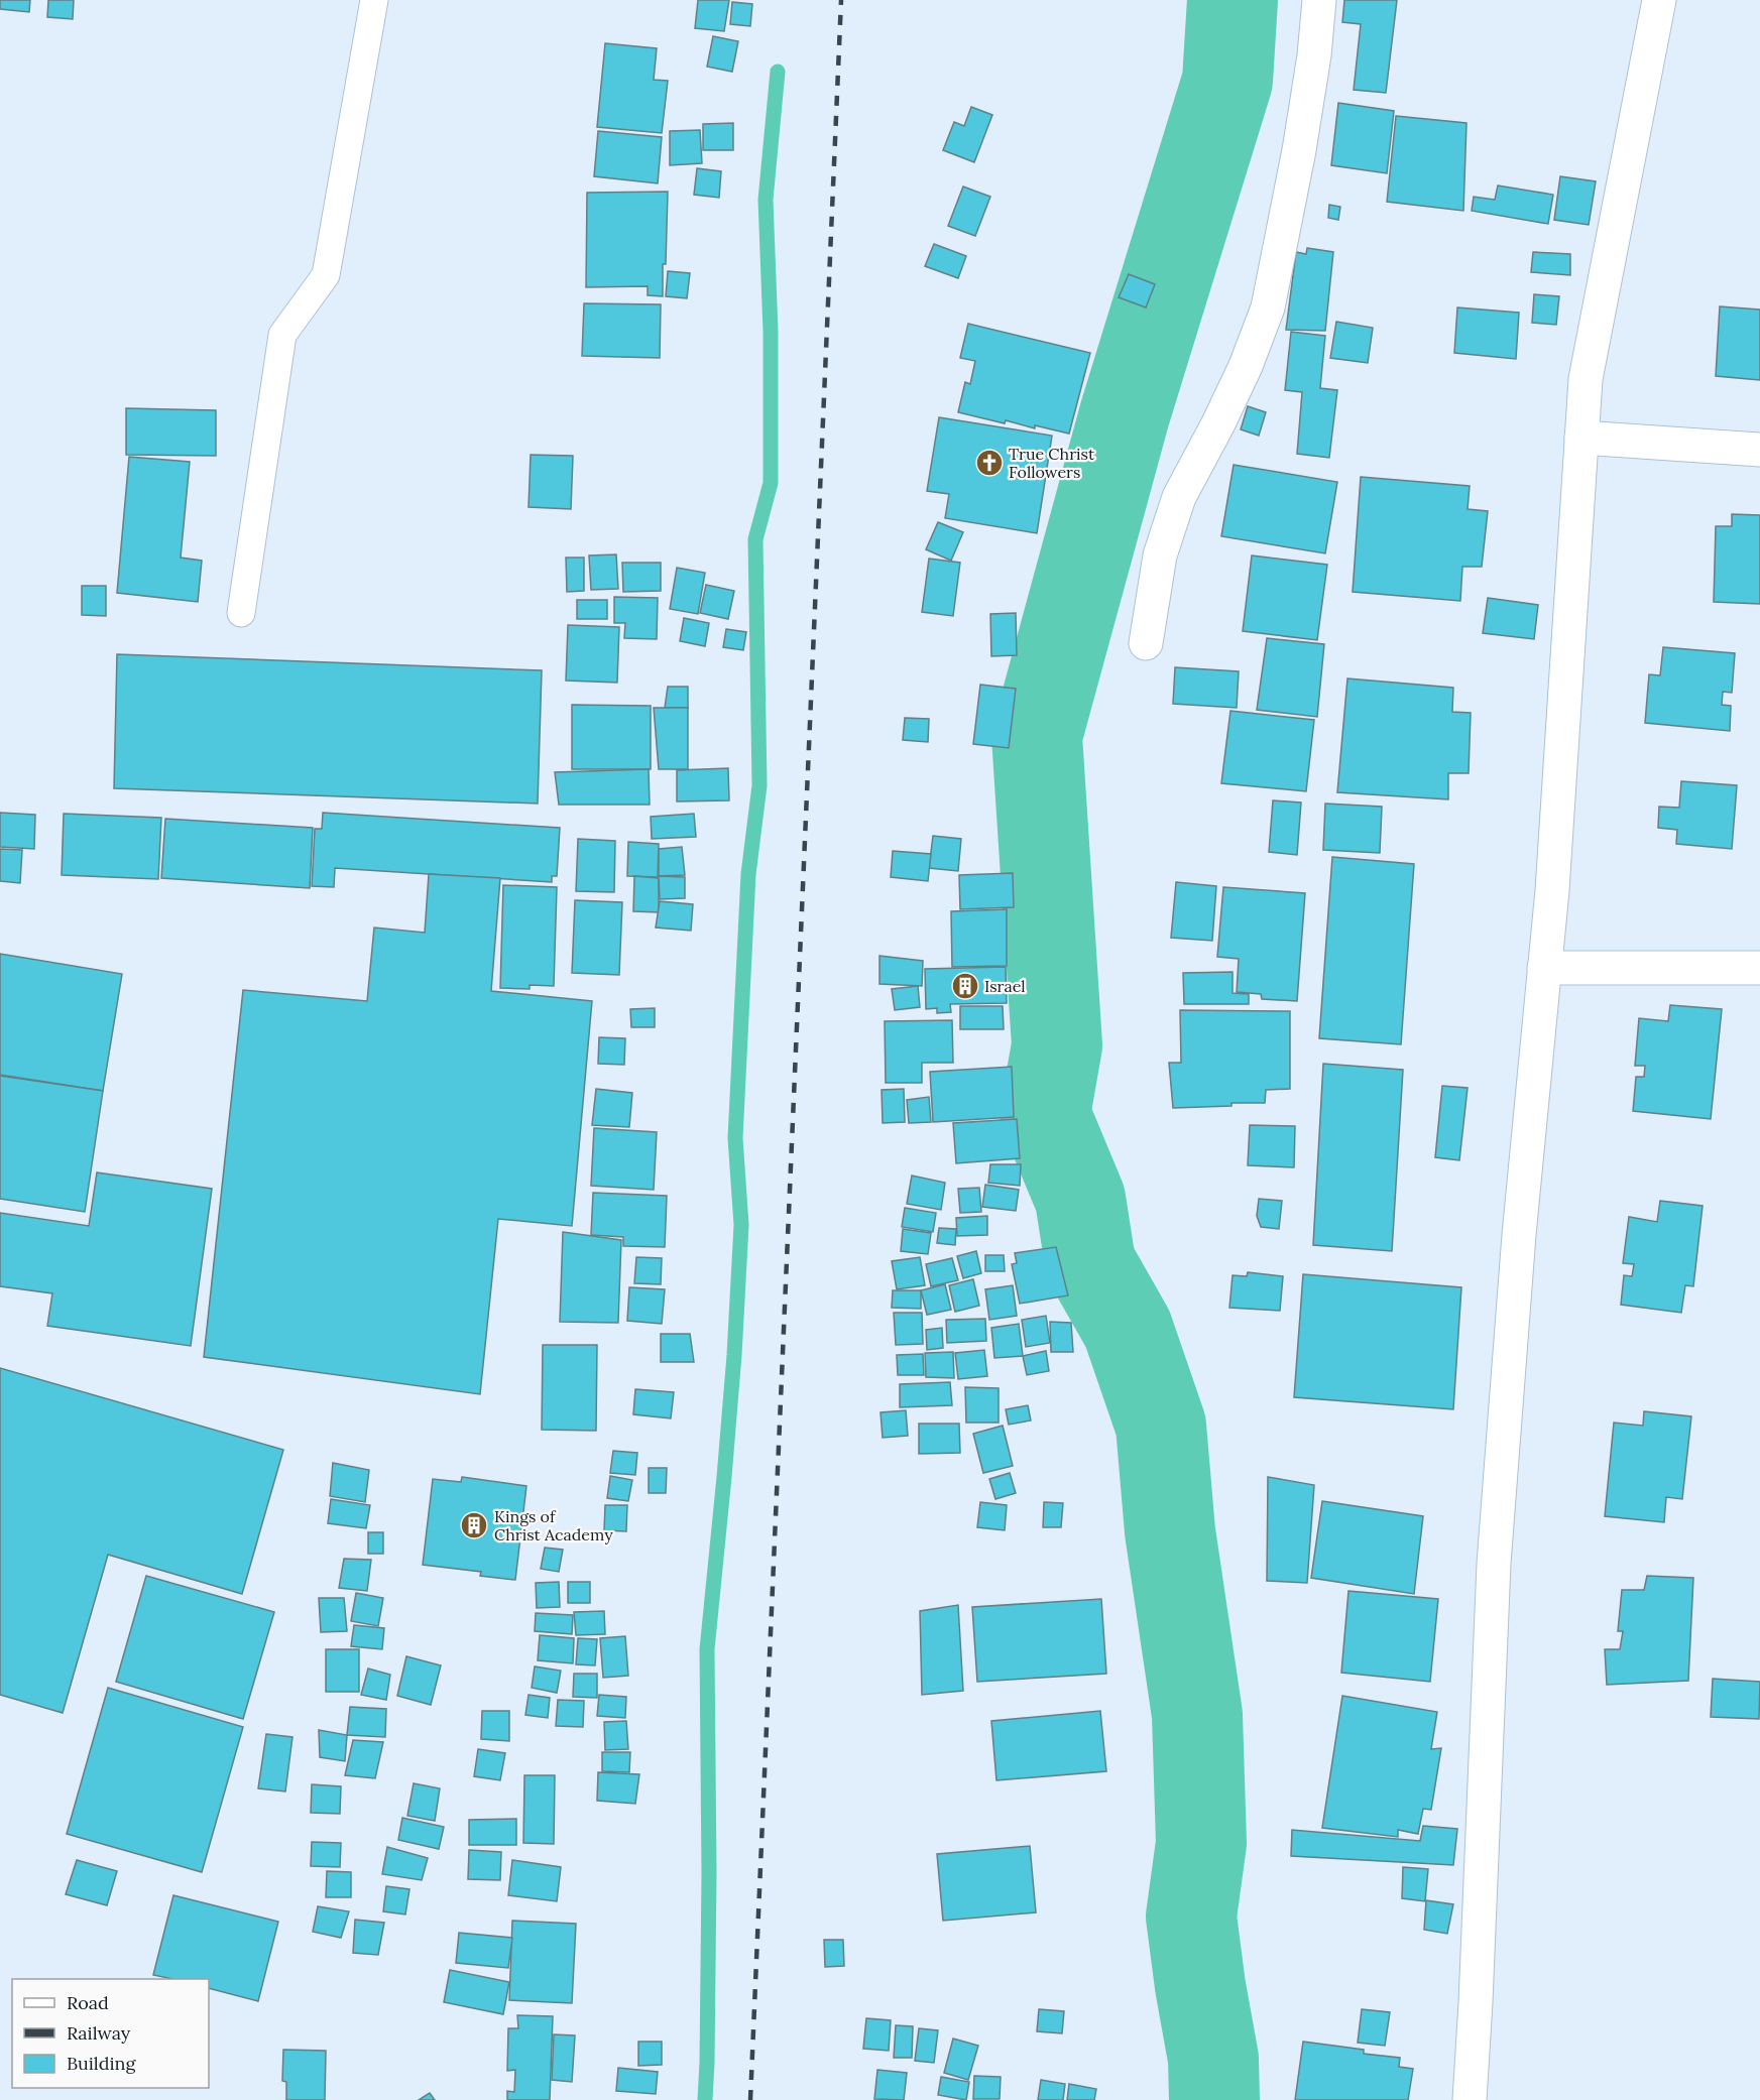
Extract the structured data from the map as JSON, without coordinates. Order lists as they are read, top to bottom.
{
  "places": {
    "church": ["True Christ Followers"],
    "building": ["Israel", "Kings of Christ Academy"]
  },
  "legend": ["Road", "Railway", "Building"]
}
